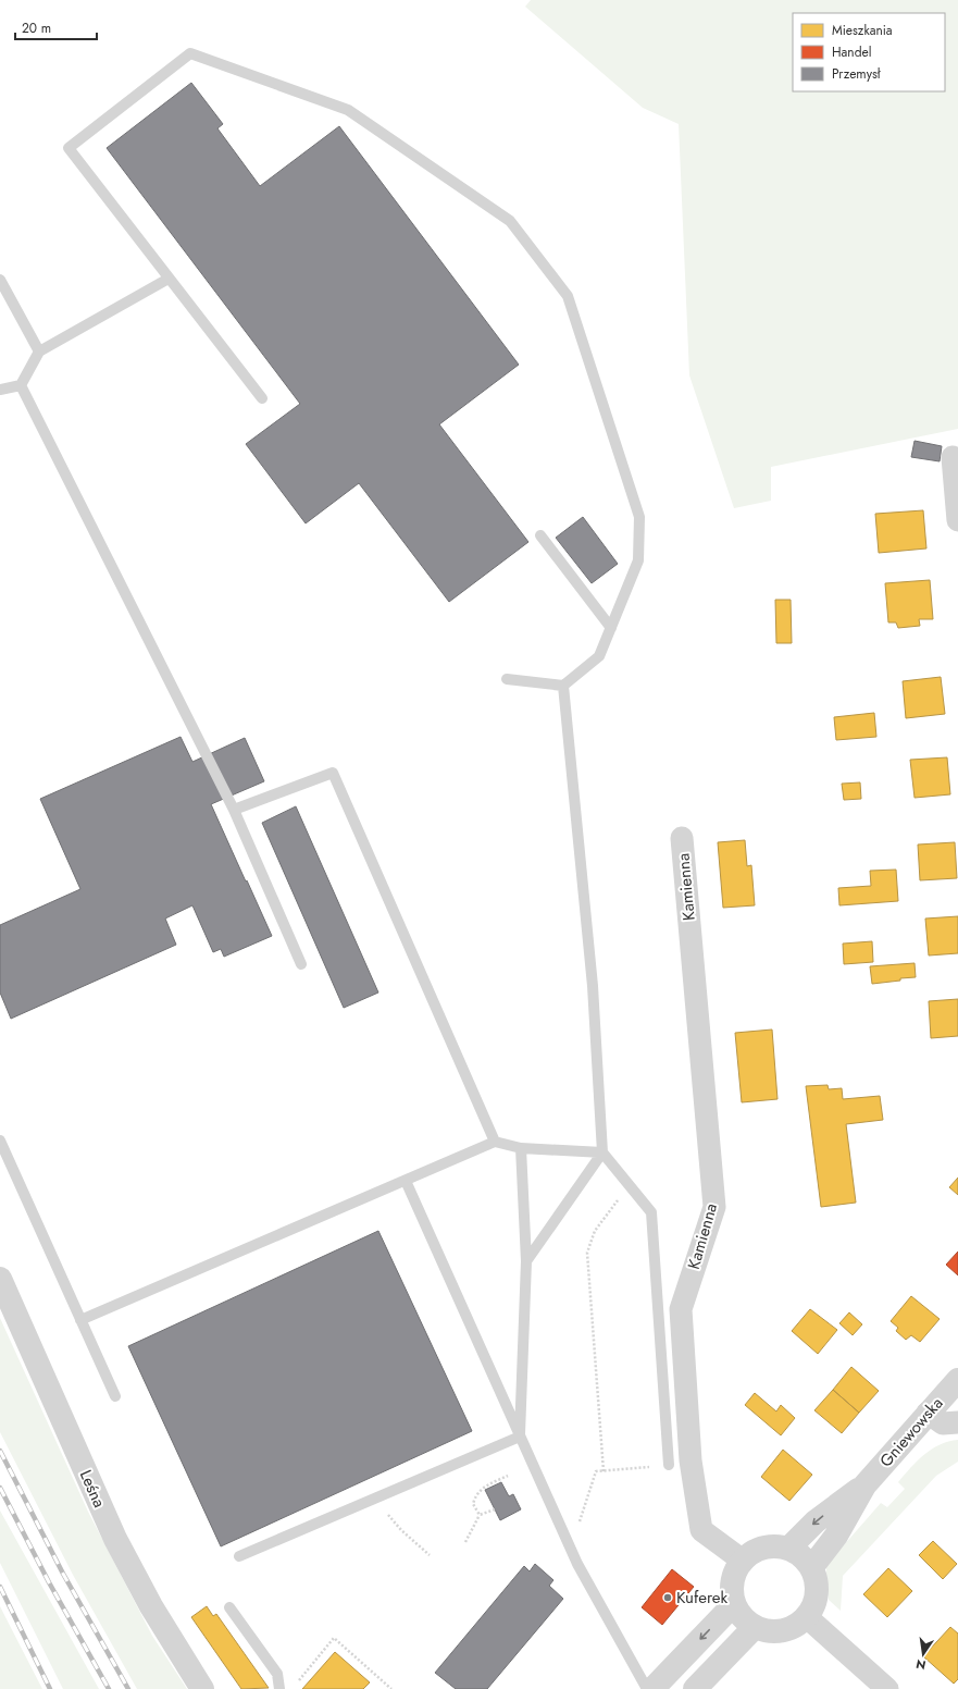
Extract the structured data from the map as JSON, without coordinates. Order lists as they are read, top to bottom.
{
  "streets": {
    "street": ["Kamienna", "Gniewowska", "Leśna"]
  },
  "crossings": [
    ["Kamienna", "Gniewowska"]
  ],
  "places": ["Kuferek"],
  "legend": ["Mieszkania", "Handel", "Przemysł"],
  "scale_bar": "20 m",
  "north": "bottom"
}
